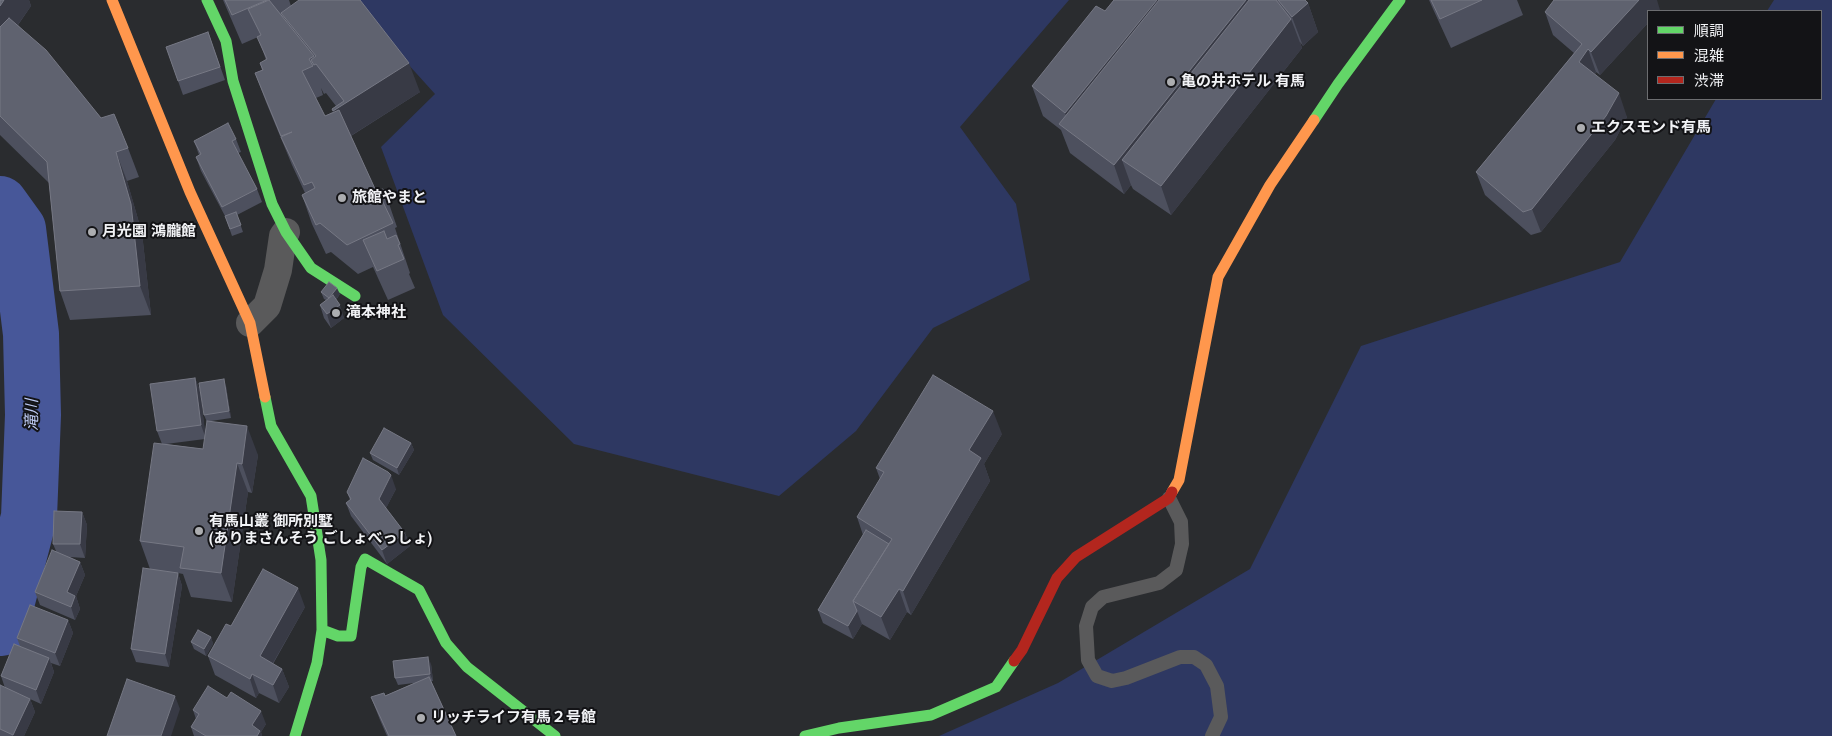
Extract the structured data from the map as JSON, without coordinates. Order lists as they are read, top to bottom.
{
  "water": ["滝川"],
  "places": [
    "亀の井ホテル 有馬",
    "エクスモンド有馬",
    "旅館やまと",
    "月光園 鴻朧館",
    "滝本神社",
    "有馬山叢 御所別墅 (ありまさんそう ごしょべっしょ)",
    "リッチライフ有馬２号館"
  ],
  "legend": ["順調", "混雑", "渋滞"]
}
